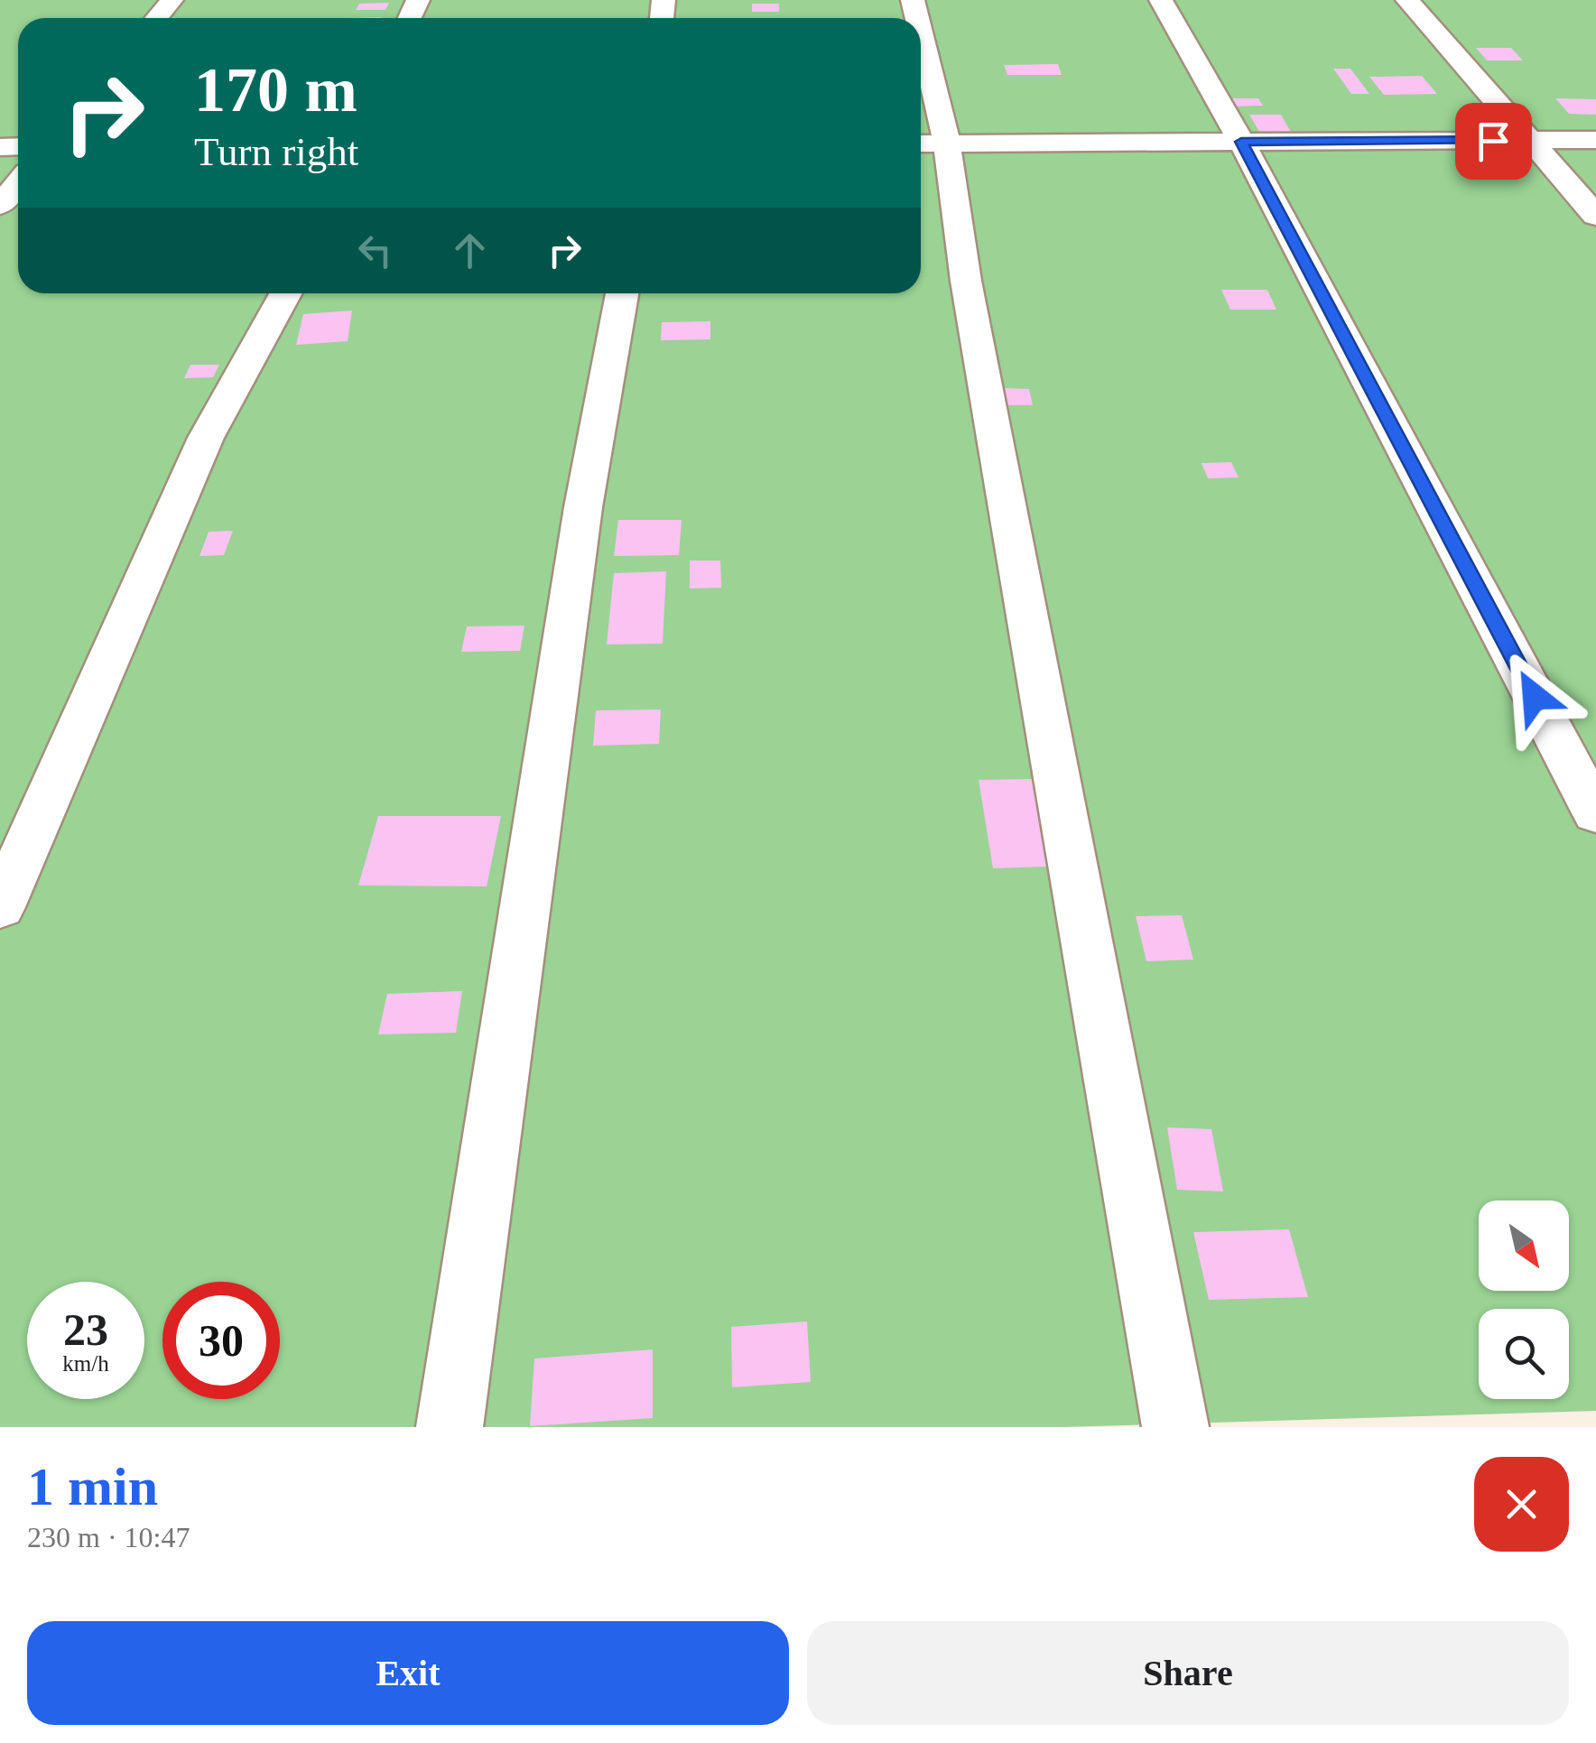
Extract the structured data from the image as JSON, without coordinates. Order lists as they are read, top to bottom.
{
  "north": "bottom right",
  "page": {
    "turn": ["170 m", "Turn right"],
    "speed": "23 km/h",
    "limit": "30",
    "heading": ["1 min", "230 m · 10:47"],
    "buttons": ["Exit", "Share"]
  }
}
